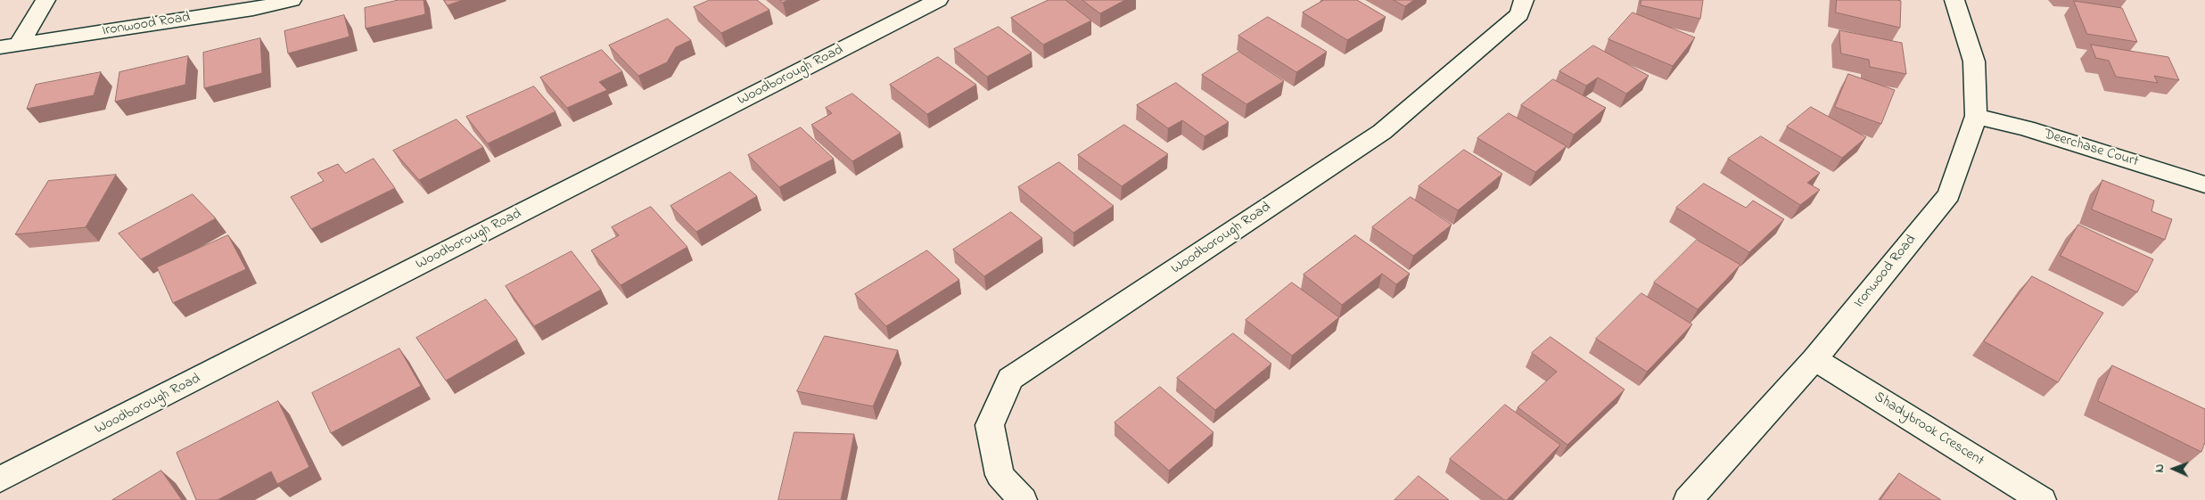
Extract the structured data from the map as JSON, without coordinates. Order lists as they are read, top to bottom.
{
  "streets": {
    "street": [
      "Ironwood Road",
      "Woodborough Road",
      "Deerchase Court",
      "Shadybrook Crescent"
    ]
  },
  "crossings": [
    ["Ironwood Road", "Deerchase Court"],
    ["Ironwood Road", "Shadybrook Crescent"]
  ],
  "north": "left"
}
